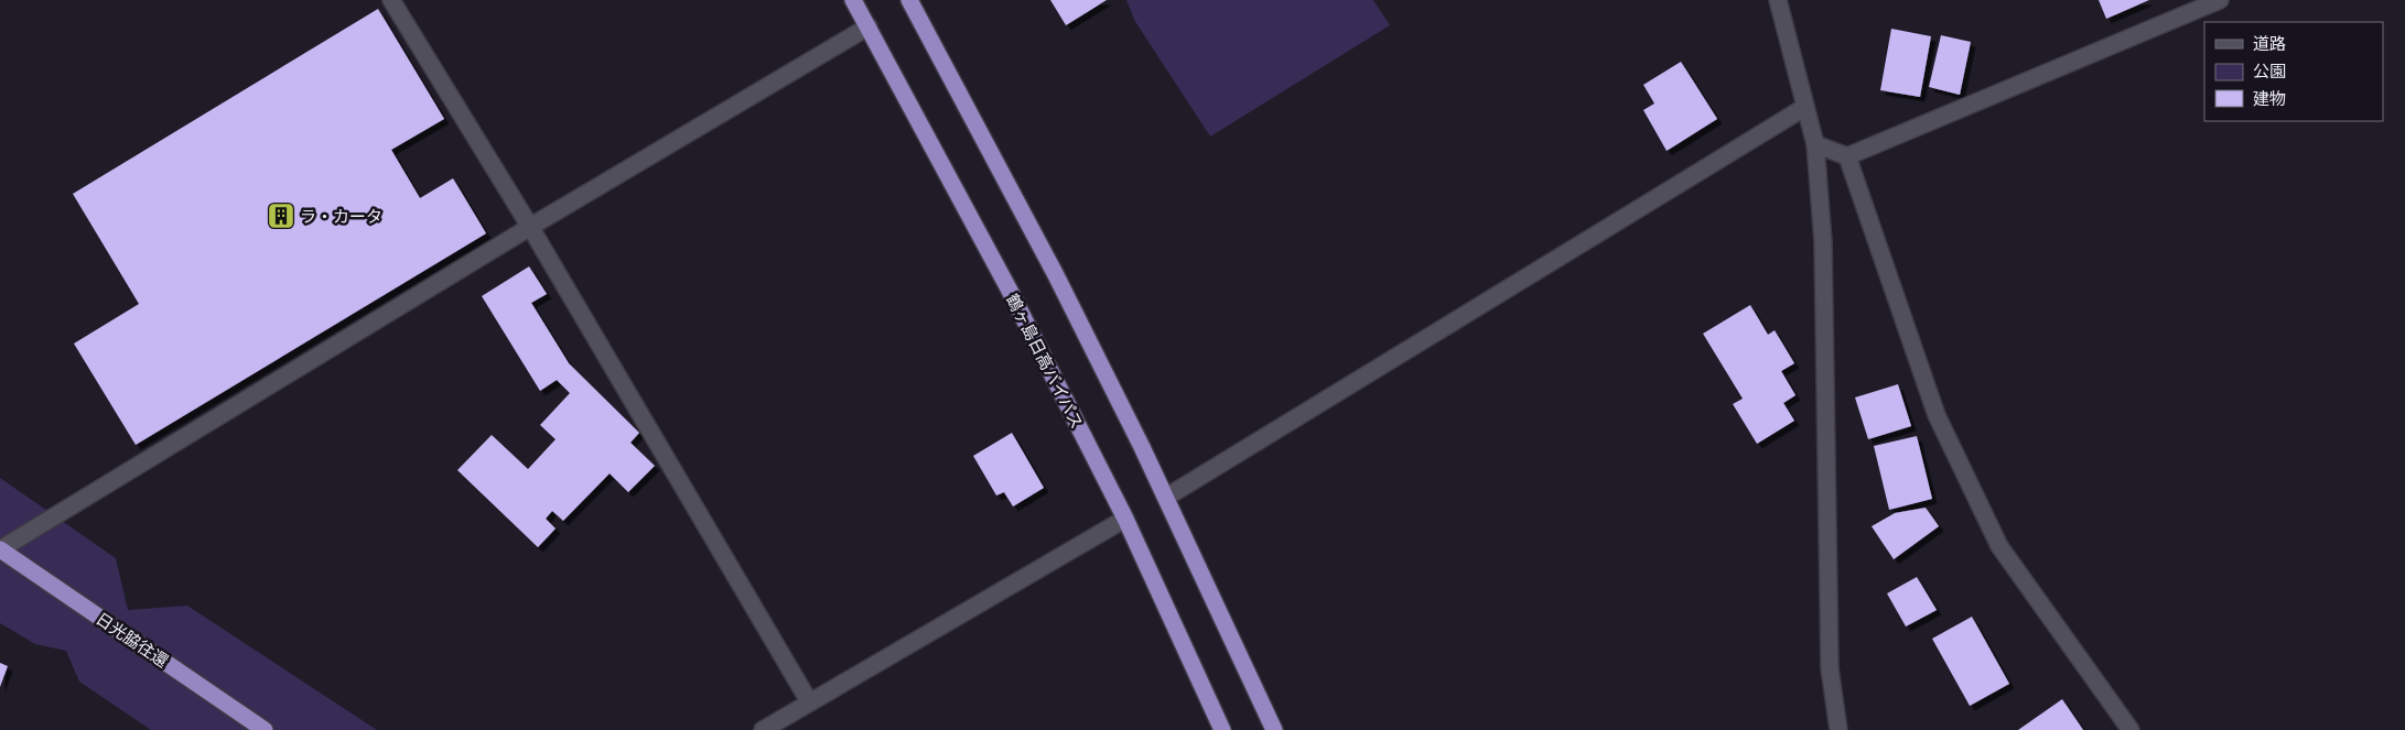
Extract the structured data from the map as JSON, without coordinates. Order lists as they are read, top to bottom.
{
  "streets": {
    "highway": ["鶴ヶ島日高バイパス", "日光脇往還"]
  },
  "places": {
    "building": ["ラ・カータ"]
  },
  "legend": ["道路", "公園", "建物"]
}
